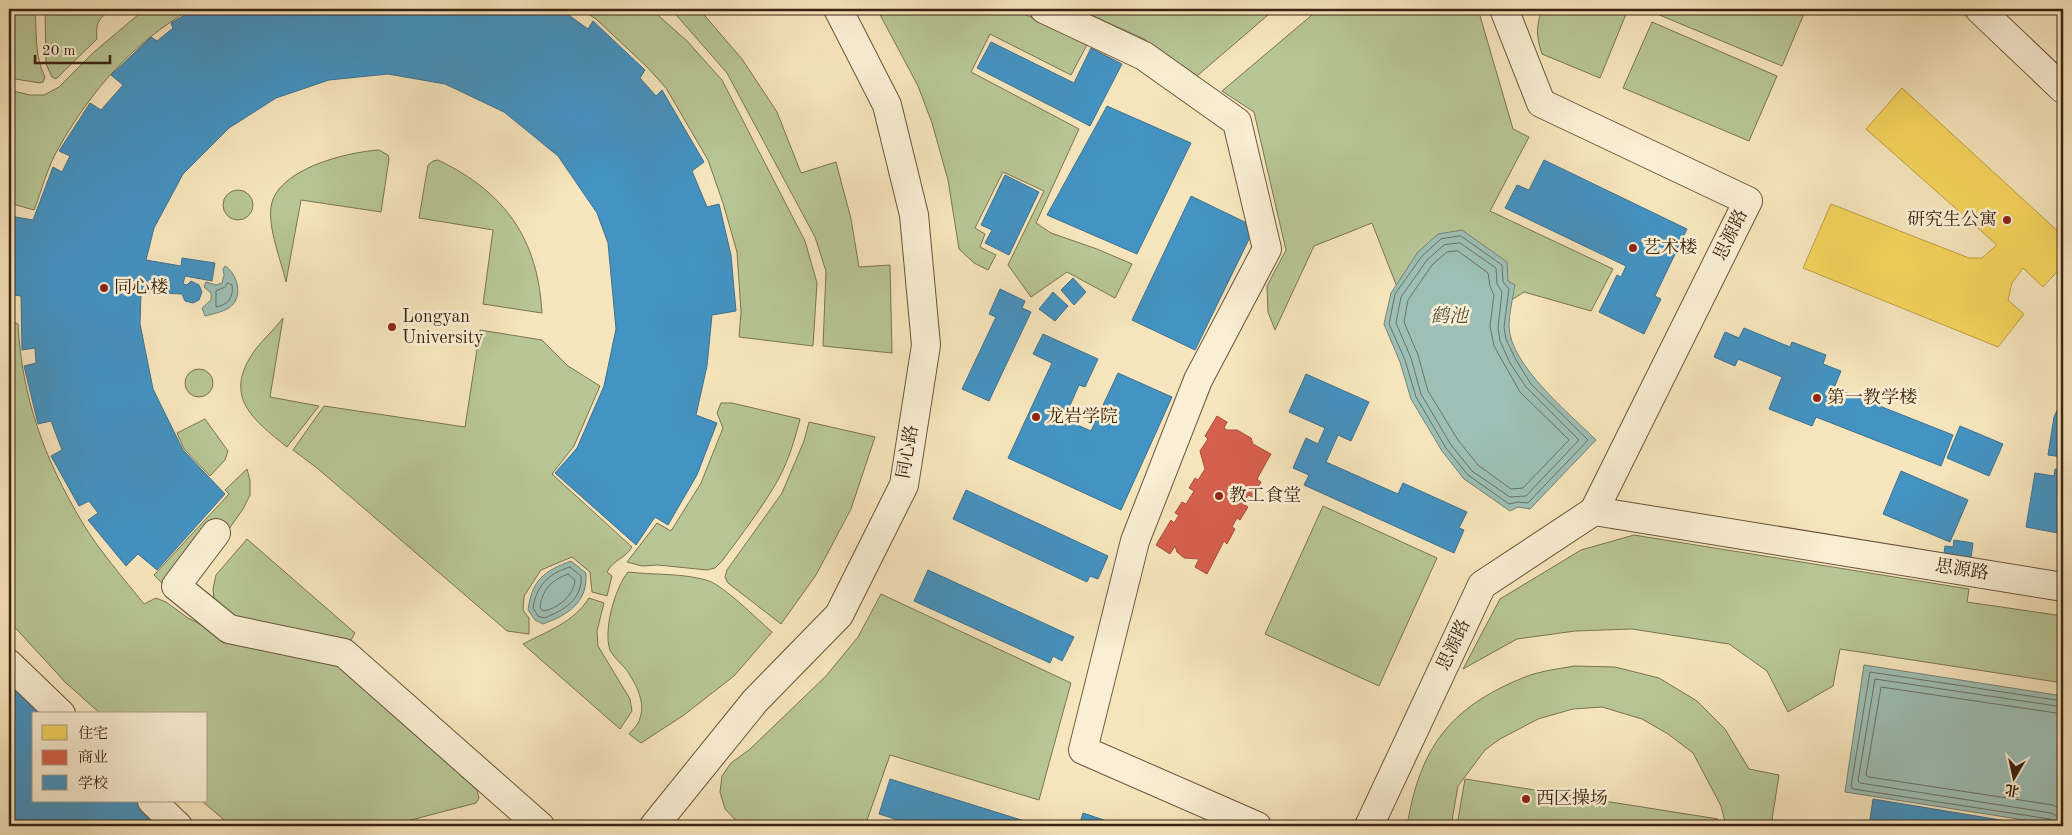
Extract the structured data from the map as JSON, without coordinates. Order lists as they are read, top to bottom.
{
  "streets": {
    "street": ["思源路", "同心路"]
  },
  "water": ["鹤池"],
  "places": [
    "研究生公寓",
    "艺术楼",
    "同心楼",
    "Longyan University",
    "第一教学楼",
    "龙岩学院",
    "教工食堂",
    "西区操场"
  ],
  "legend": ["住宅", "商业", "学校"],
  "scale_bar": "20 m",
  "north": "bottom"
}
